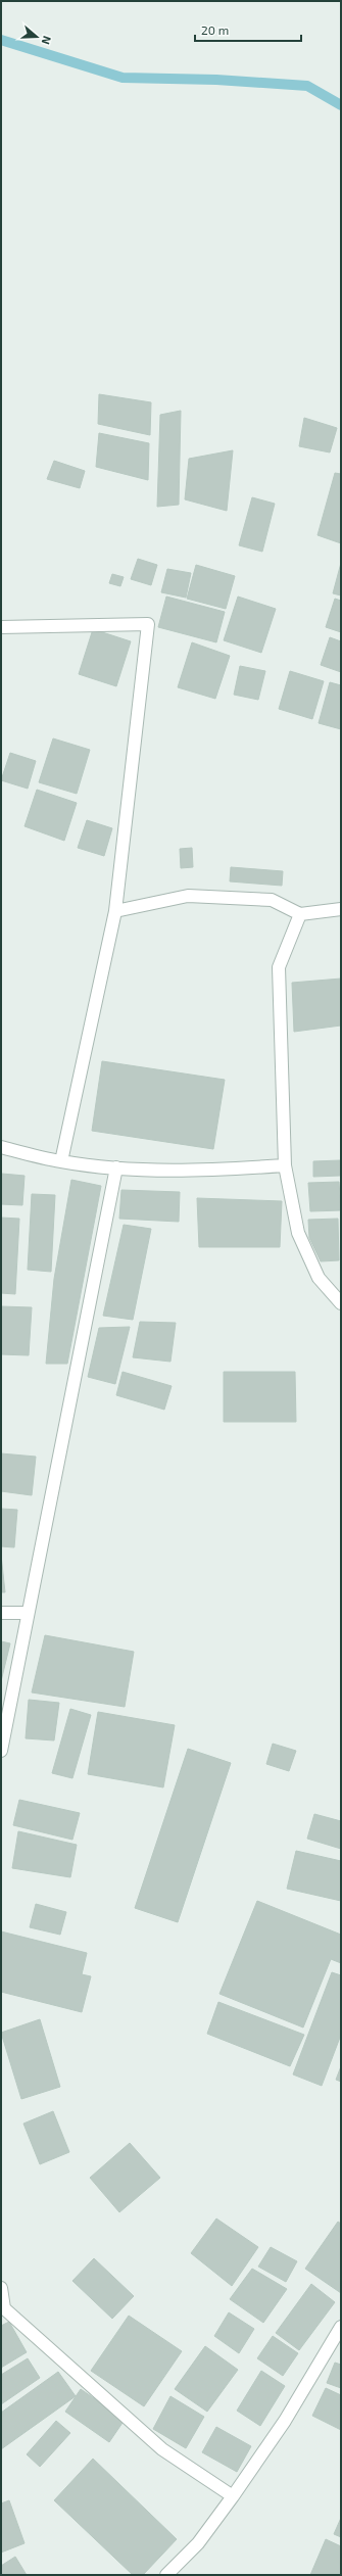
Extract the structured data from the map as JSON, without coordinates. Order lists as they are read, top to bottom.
{
  "scale_bar": "20 m",
  "north": "right"
}
